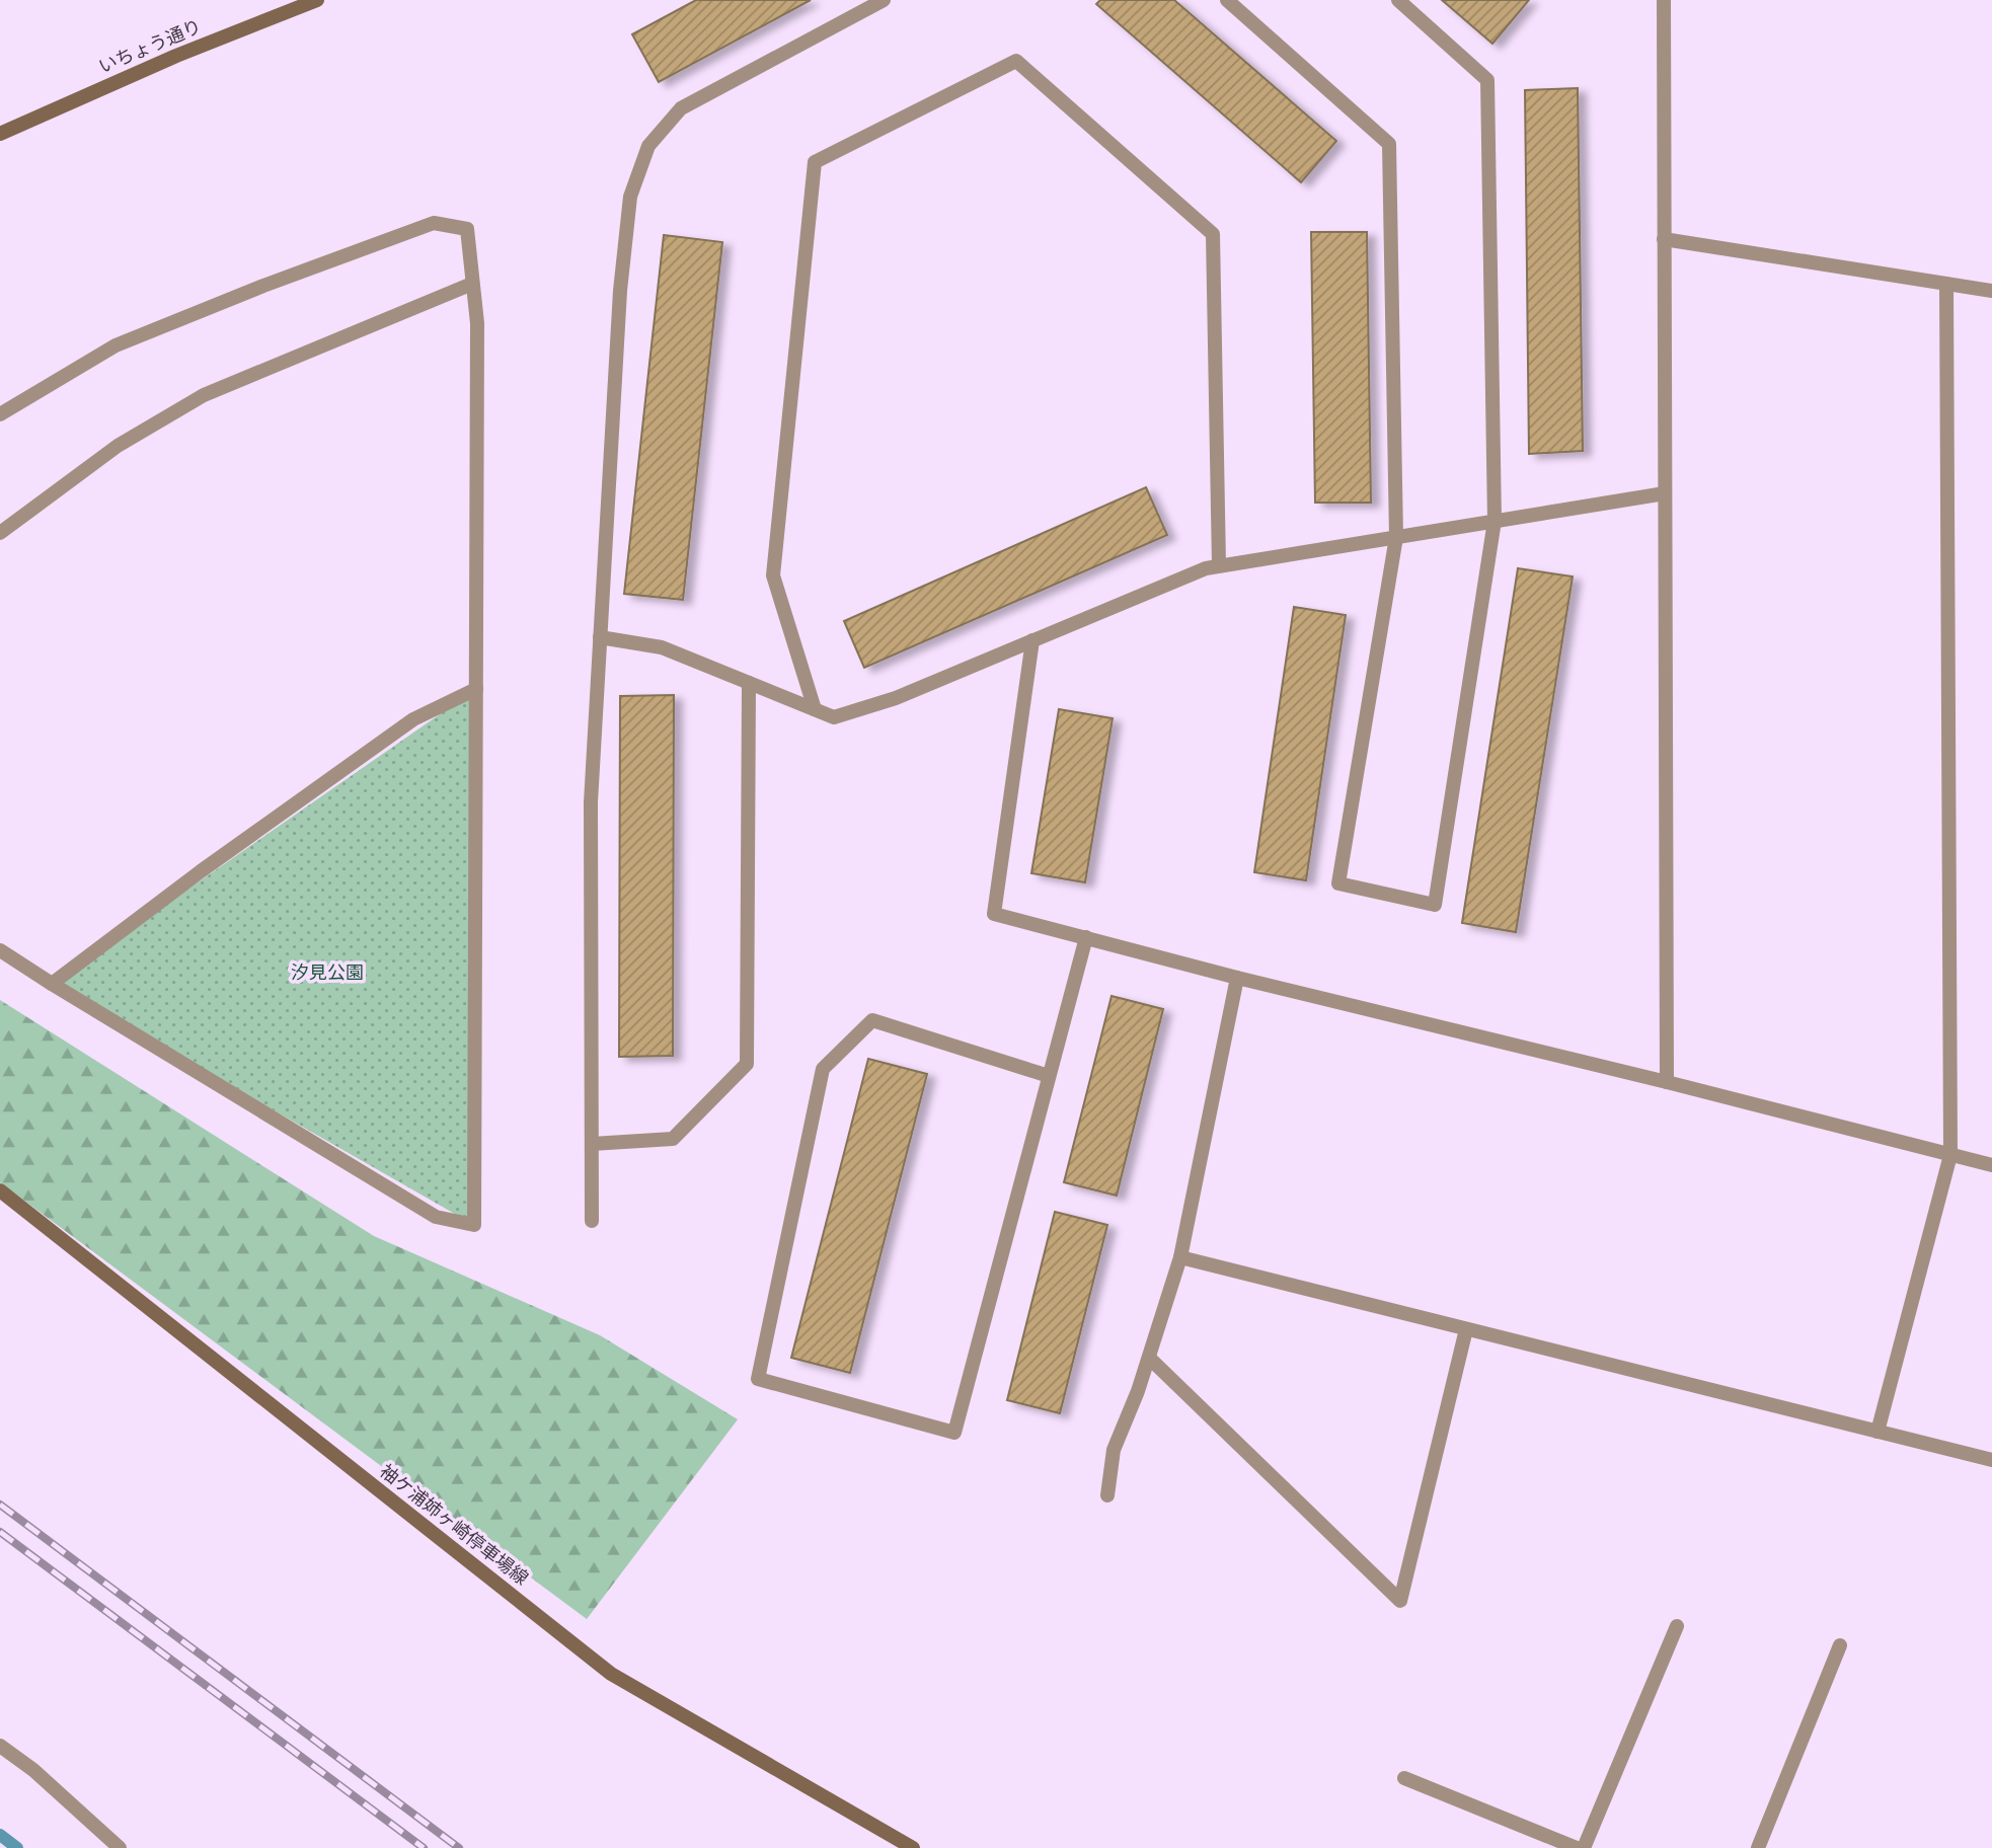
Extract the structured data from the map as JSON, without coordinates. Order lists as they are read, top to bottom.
{
  "streets": {
    "main road": ["いちょう通り", "袖ケ浦姉ヶ崎停車場線"]
  },
  "parks": ["汐見公園"]
}
